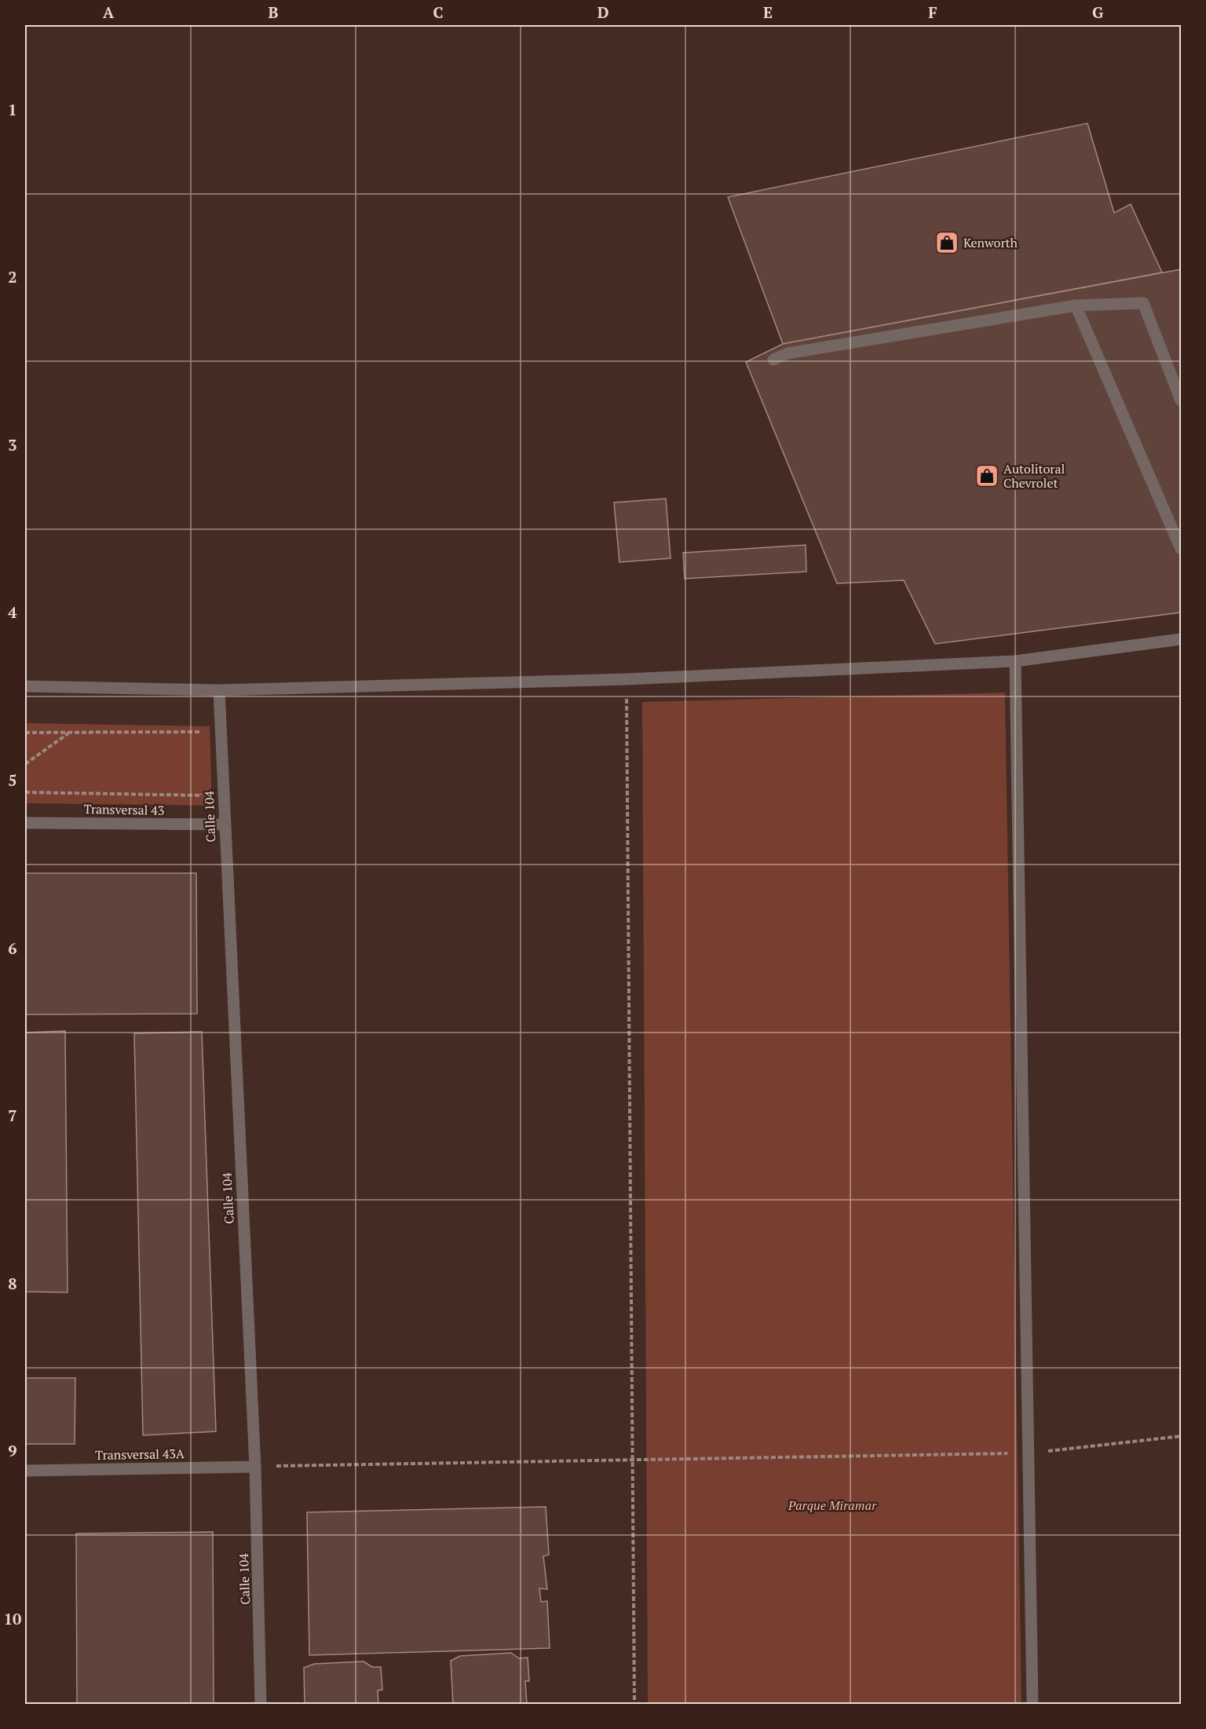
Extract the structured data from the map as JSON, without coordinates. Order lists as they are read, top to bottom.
{
  "streets": {
    "street": ["Transversal 43", "Calle 104", "Transversal 43A"]
  },
  "crossings": [
    ["Transversal 43", "Calle 104"],
    ["Calle 104", "Transversal 43A"]
  ],
  "parks": ["Parque Miramar"],
  "places": {
    "shop": ["Kenworth", "Autolitoral Chevrolet"]
  },
  "grid": {
    "columns": [
      "A",
      "B",
      "C",
      "D",
      "E",
      "F",
      "G"
    ],
    "rows": [
      "1",
      "2",
      "3",
      "4",
      "5",
      "6",
      "7",
      "8",
      "9",
      "10"
    ]
  }
}
